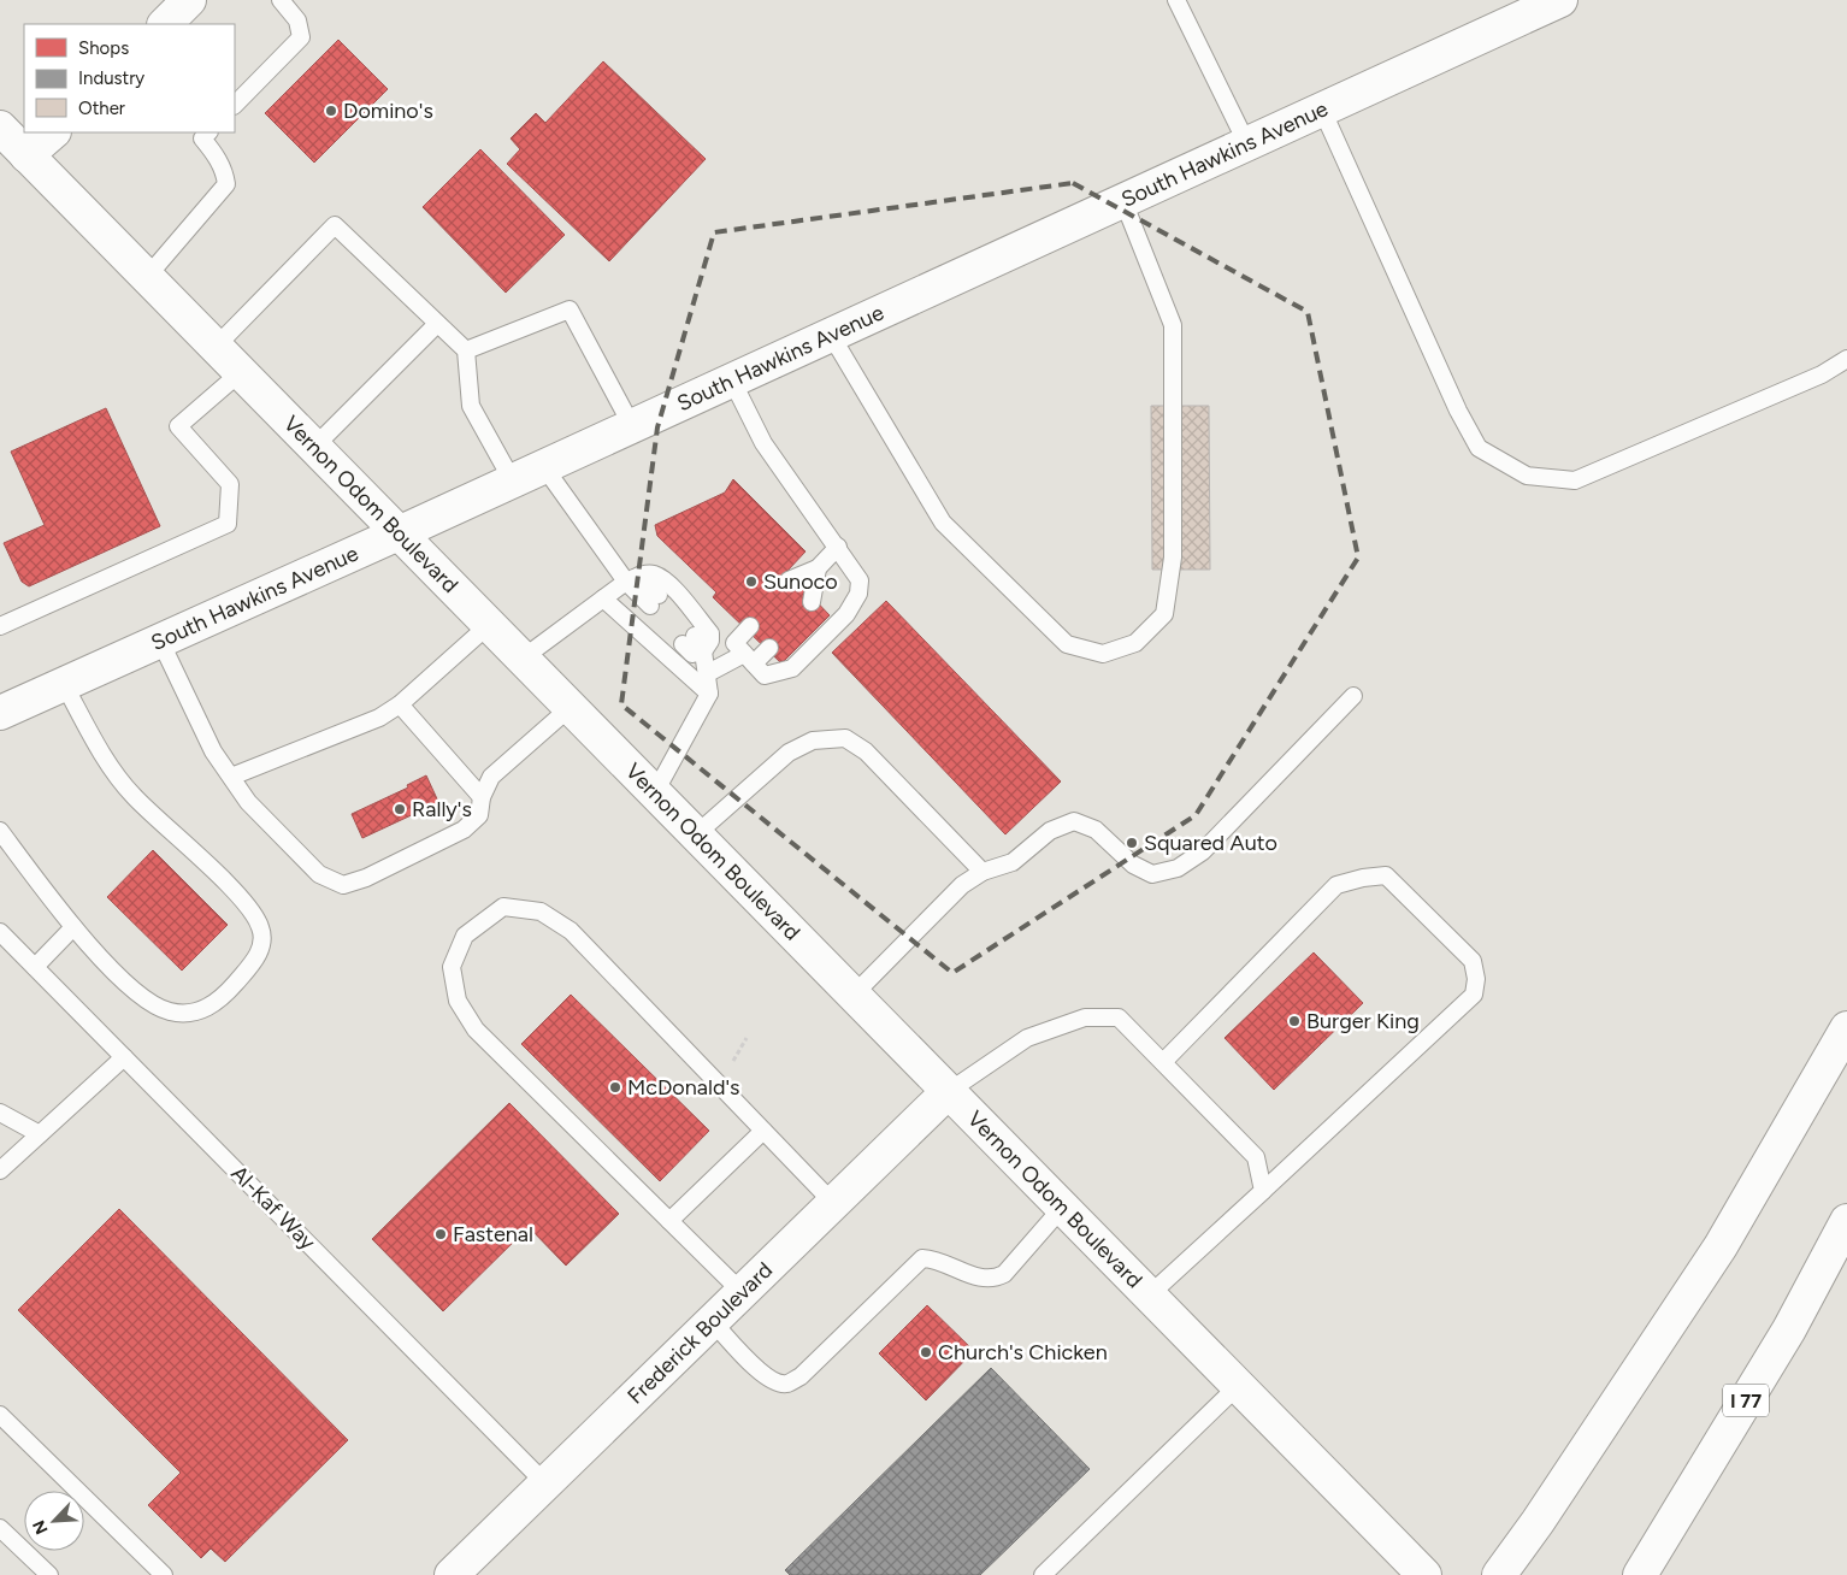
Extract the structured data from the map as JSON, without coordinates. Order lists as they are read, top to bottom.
{
  "streets": {
    "main road": [
      "South Hawkins Avenue",
      "Vernon Odom Boulevard",
      "Frederick Boulevard",
      "I 77"
    ],
    "lane": ["Al-Kaf Way"]
  },
  "crossings": [
    ["South Hawkins Avenue", "Vernon Odom Boulevard"],
    ["Vernon Odom Boulevard", "Frederick Boulevard"],
    ["Al-Kaf Way", "Frederick Boulevard"]
  ],
  "places": [
    "Domino's",
    "Sunoco",
    "Rally's",
    "Squared Auto",
    "Burger King",
    "McDonald's",
    "Fastenal",
    "Church's Chicken"
  ],
  "legend": ["Shops", "Industry", "Other"],
  "north": "bottom left"
}
